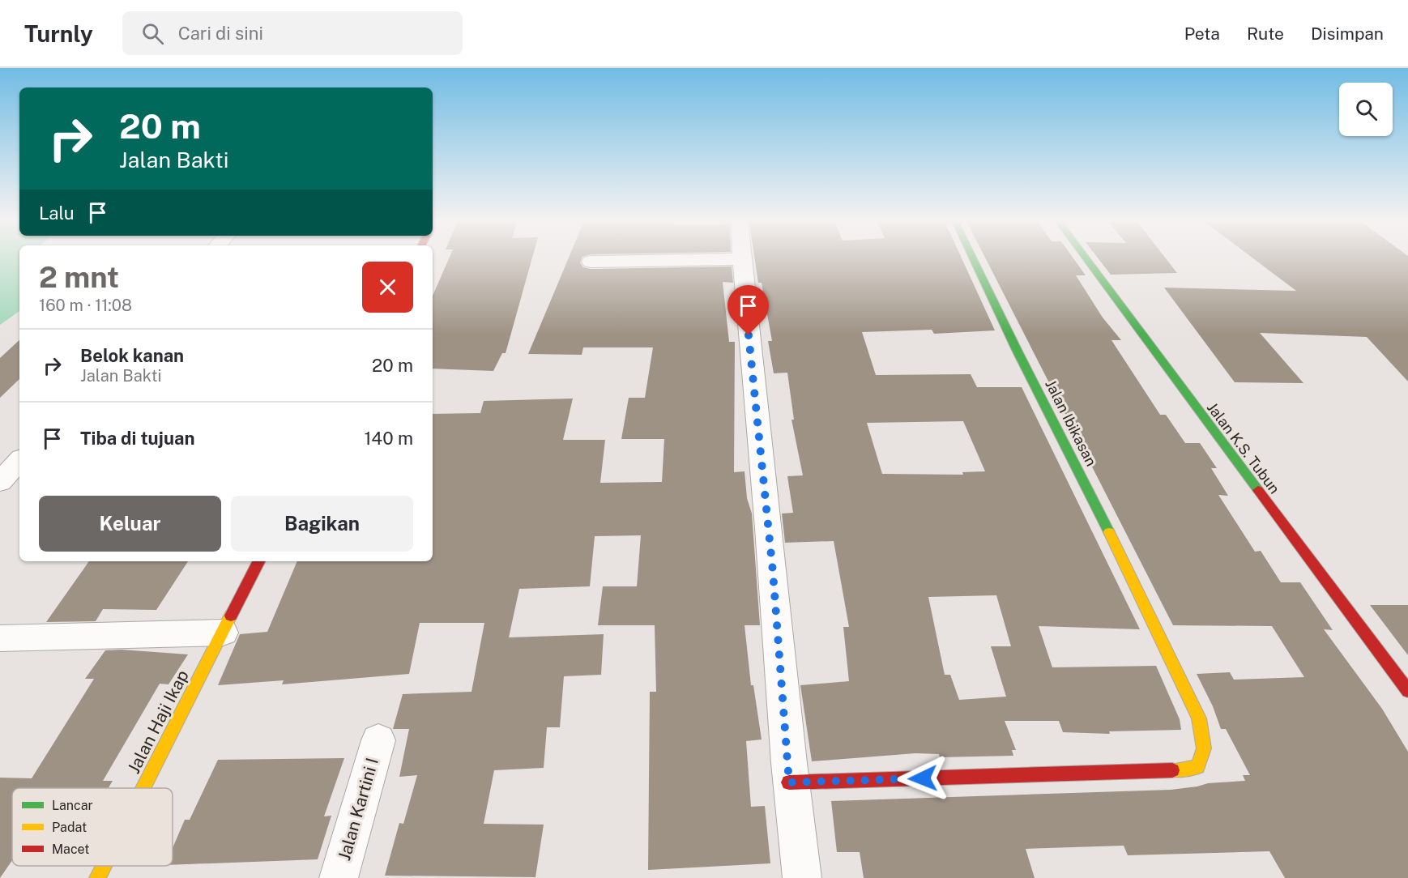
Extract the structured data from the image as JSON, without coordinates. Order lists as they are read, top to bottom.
{
  "streets": {
    "street": [
      "Jalan Ibikasan",
      "Jalan K.S. Tubun",
      "Jalan Haji Ikap",
      "Jalan Kartini I"
    ]
  },
  "legend": ["Lancar", "Padat", "Macet"],
  "page": {
    "header": "Turnly",
    "search": "Cari di sini",
    "nav": ["Peta", "Rute", "Disimpan"],
    "turn": ["20 m", "Jalan Bakti"],
    "then": "Lalu",
    "heading": ["2 mnt", "160 m · 11:08"],
    "list": [
      {
        "name": "Belok kanan",
        "note": "Jalan Bakti",
        "value": "20 m"
      },
      {
        "name": "Tiba di tujuan",
        "value": "140 m"
      }
    ],
    "buttons": ["Keluar", "Bagikan"]
  }
}
